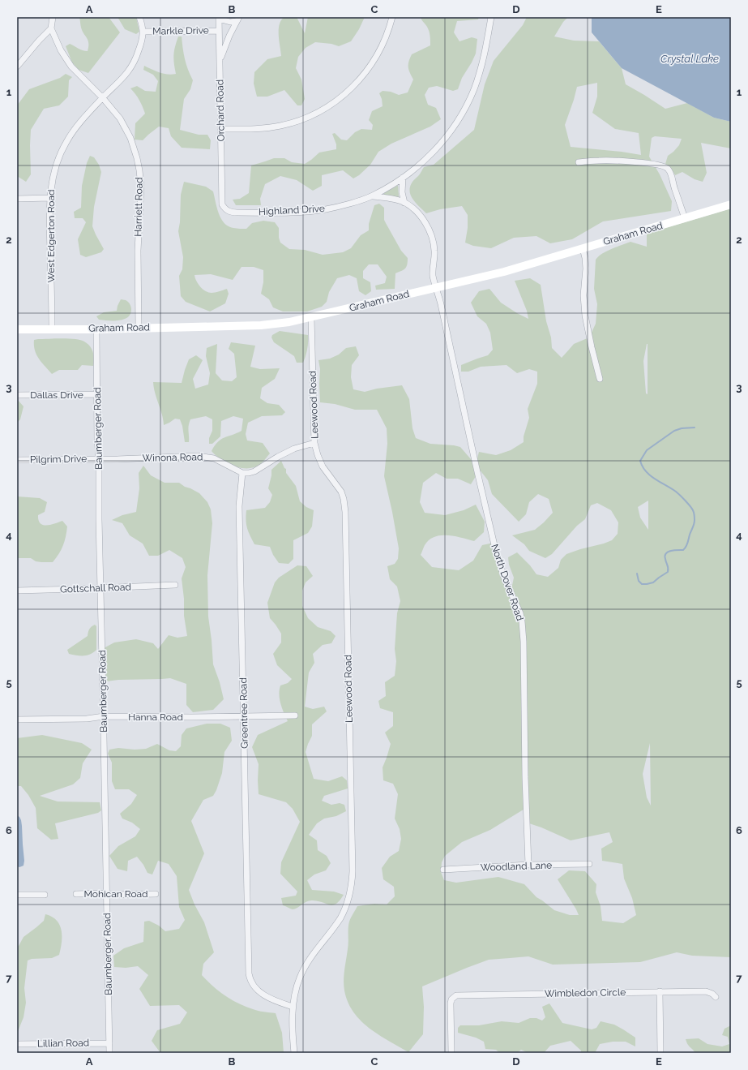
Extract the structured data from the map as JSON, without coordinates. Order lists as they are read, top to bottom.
{
  "streets": {
    "main road": ["Graham Road"],
    "street": [
      "Markle Drive",
      "Orchard Road",
      "Harriett Road",
      "Highland Drive",
      "West Edgerton Road",
      "Dallas Drive",
      "Leewood Road",
      "Baumberger Road",
      "Winona Road",
      "Pilgrim Drive",
      "North Dover Road",
      "Gottschall Road",
      "Greentree Road",
      "Hanna Road",
      "Woodland Lane",
      "Mohican Road",
      "Wimbledon Circle",
      "Lillian Road"
    ]
  },
  "crossings": [
    ["Markle Drive", "Orchard Road"],
    ["Markle Drive", "West Edgerton Road"],
    ["Orchard Road", "Highland Drive"],
    ["Harriett Road", "Graham Road"],
    ["Harriett Road", "West Edgerton Road"],
    ["Graham Road", "West Edgerton Road"],
    ["Graham Road", "Leewood Road"],
    ["Graham Road", "Baumberger Road"],
    ["Graham Road", "North Dover Road"],
    ["Dallas Drive", "Baumberger Road"],
    ["Leewood Road", "Greentree Road"],
    ["Baumberger Road", "Winona Road"],
    ["Baumberger Road", "Pilgrim Drive"],
    ["Baumberger Road", "Gottschall Road"],
    ["Baumberger Road", "Hanna Road"],
    ["Baumberger Road", "Mohican Road"],
    ["Baumberger Road", "Lillian Road"],
    ["Winona Road", "Pilgrim Drive"],
    ["Winona Road", "Greentree Road"],
    ["North Dover Road", "Woodland Lane"],
    ["Greentree Road", "Hanna Road"]
  ],
  "water": ["Crystal Lake"],
  "grid": {
    "columns": [
      "A",
      "B",
      "C",
      "D",
      "E"
    ],
    "rows": [
      "1",
      "2",
      "3",
      "4",
      "5",
      "6",
      "7"
    ]
  }
}
